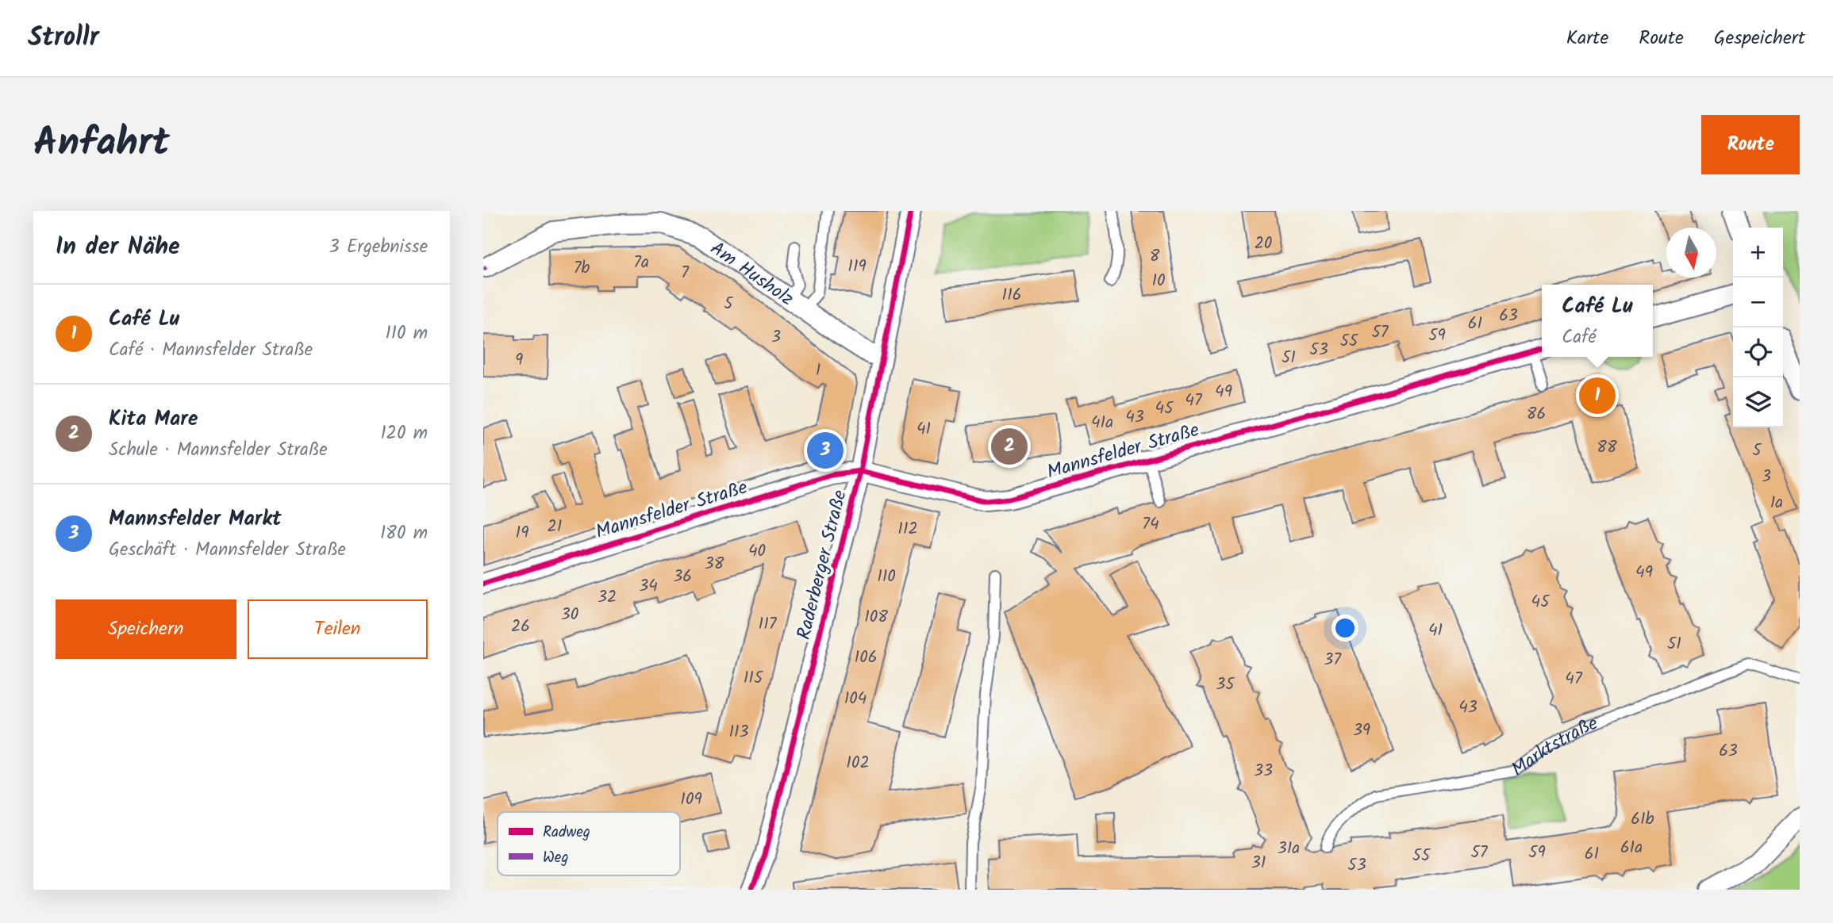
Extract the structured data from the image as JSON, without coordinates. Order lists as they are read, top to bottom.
{
  "streets": {
    "street": ["Am Husholz", "Mannsfelder Straße", "Raderberger Straße"],
    "lane": ["Marktstraße"]
  },
  "crossings": [
    ["Am Husholz", "Raderberger Straße"],
    ["Mannsfelder Straße", "Raderberger Straße"]
  ],
  "house_numbers": [
    "20",
    "8",
    "7a",
    "119",
    "7b",
    "7",
    "10",
    "116",
    "5",
    "63",
    "61",
    "57",
    "59",
    "3",
    "55",
    "53",
    "51",
    "9",
    "1",
    "49",
    "47",
    "45",
    "86",
    "43",
    "41a",
    "41",
    "88",
    "5",
    "3",
    "1a",
    "74",
    "21",
    "112",
    "19",
    "40",
    "38",
    "49",
    "36",
    "110",
    "34",
    "32",
    "45",
    "30",
    "108",
    "117",
    "26",
    "41",
    "51",
    "106",
    "37",
    "115",
    "47",
    "35",
    "104",
    "43",
    "39",
    "113",
    "63",
    "102",
    "33",
    "109",
    "61b",
    "61a",
    "31a",
    "57",
    "59",
    "61",
    "55",
    "31",
    "53"
  ],
  "legend": ["Radweg", "Weg"],
  "north": "bottom",
  "page": {
    "header": "Strollr",
    "nav": ["Karte", "Route", "Gespeichert"],
    "title": "Anfahrt",
    "buttons": [
      "Route",
      ["Speichern", "Teilen"]
    ],
    "heading": ["In der Nähe", "3 Ergebnisse"],
    "map_buttons": ["+", "−"],
    "list": [
      {
        "mark": "1",
        "name": "Café Lu",
        "note": "Café · Mannsfelder Straße",
        "value": "110 m"
      },
      {
        "mark": "2",
        "name": "Kita Mare",
        "note": "Schule · Mannsfelder Straße",
        "value": "120 m"
      },
      {
        "mark": "3",
        "name": "Mannsfelder Markt",
        "note": "Geschäft · Mannsfelder Straße",
        "value": "180 m"
      }
    ],
    "popup": ["Café Lu", "Café"],
    "pins": ["1", "2", "3"]
  }
}
